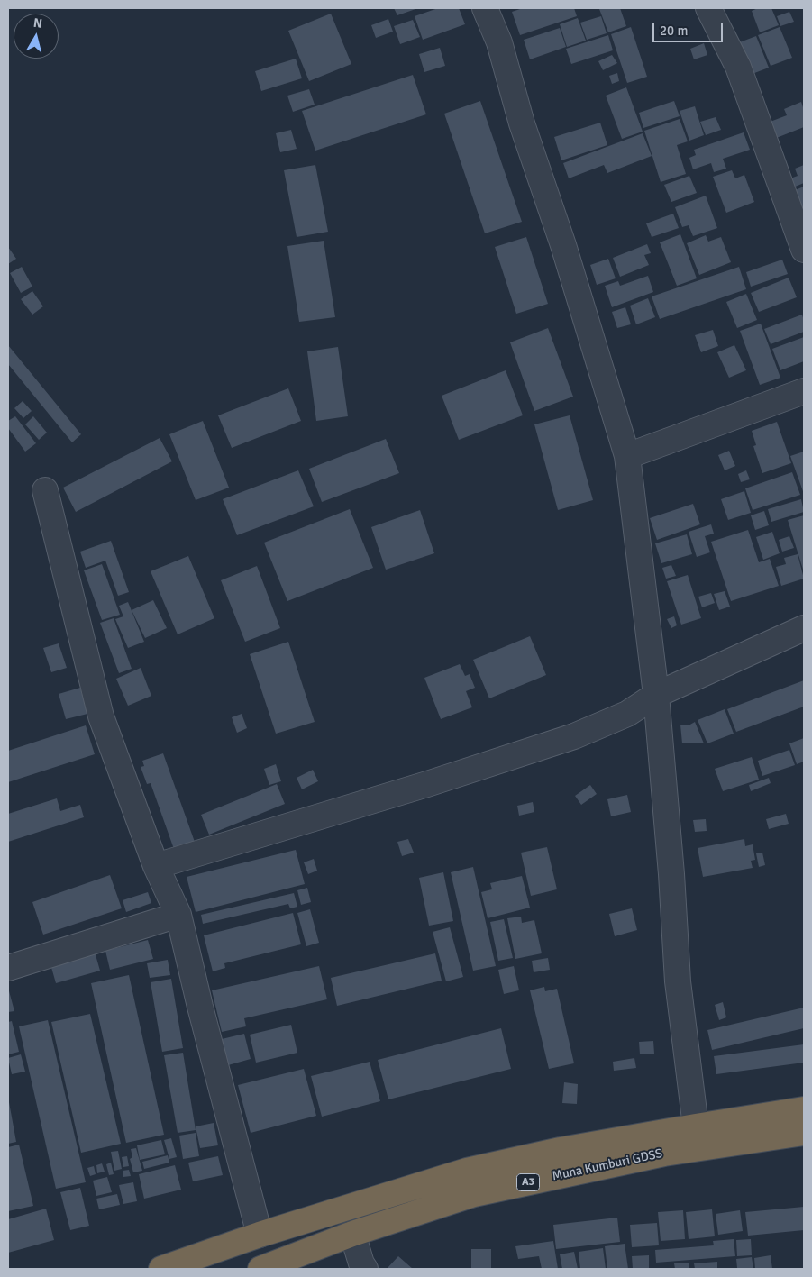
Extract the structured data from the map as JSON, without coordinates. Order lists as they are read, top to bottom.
{
  "streets": {
    "highway": ["Muna Kumburi GDSS", "A3"]
  },
  "crossings": [
    ["Muna Kumburi GDSS", "A3"]
  ],
  "scale_bar": "20 m",
  "north": "top"
}
